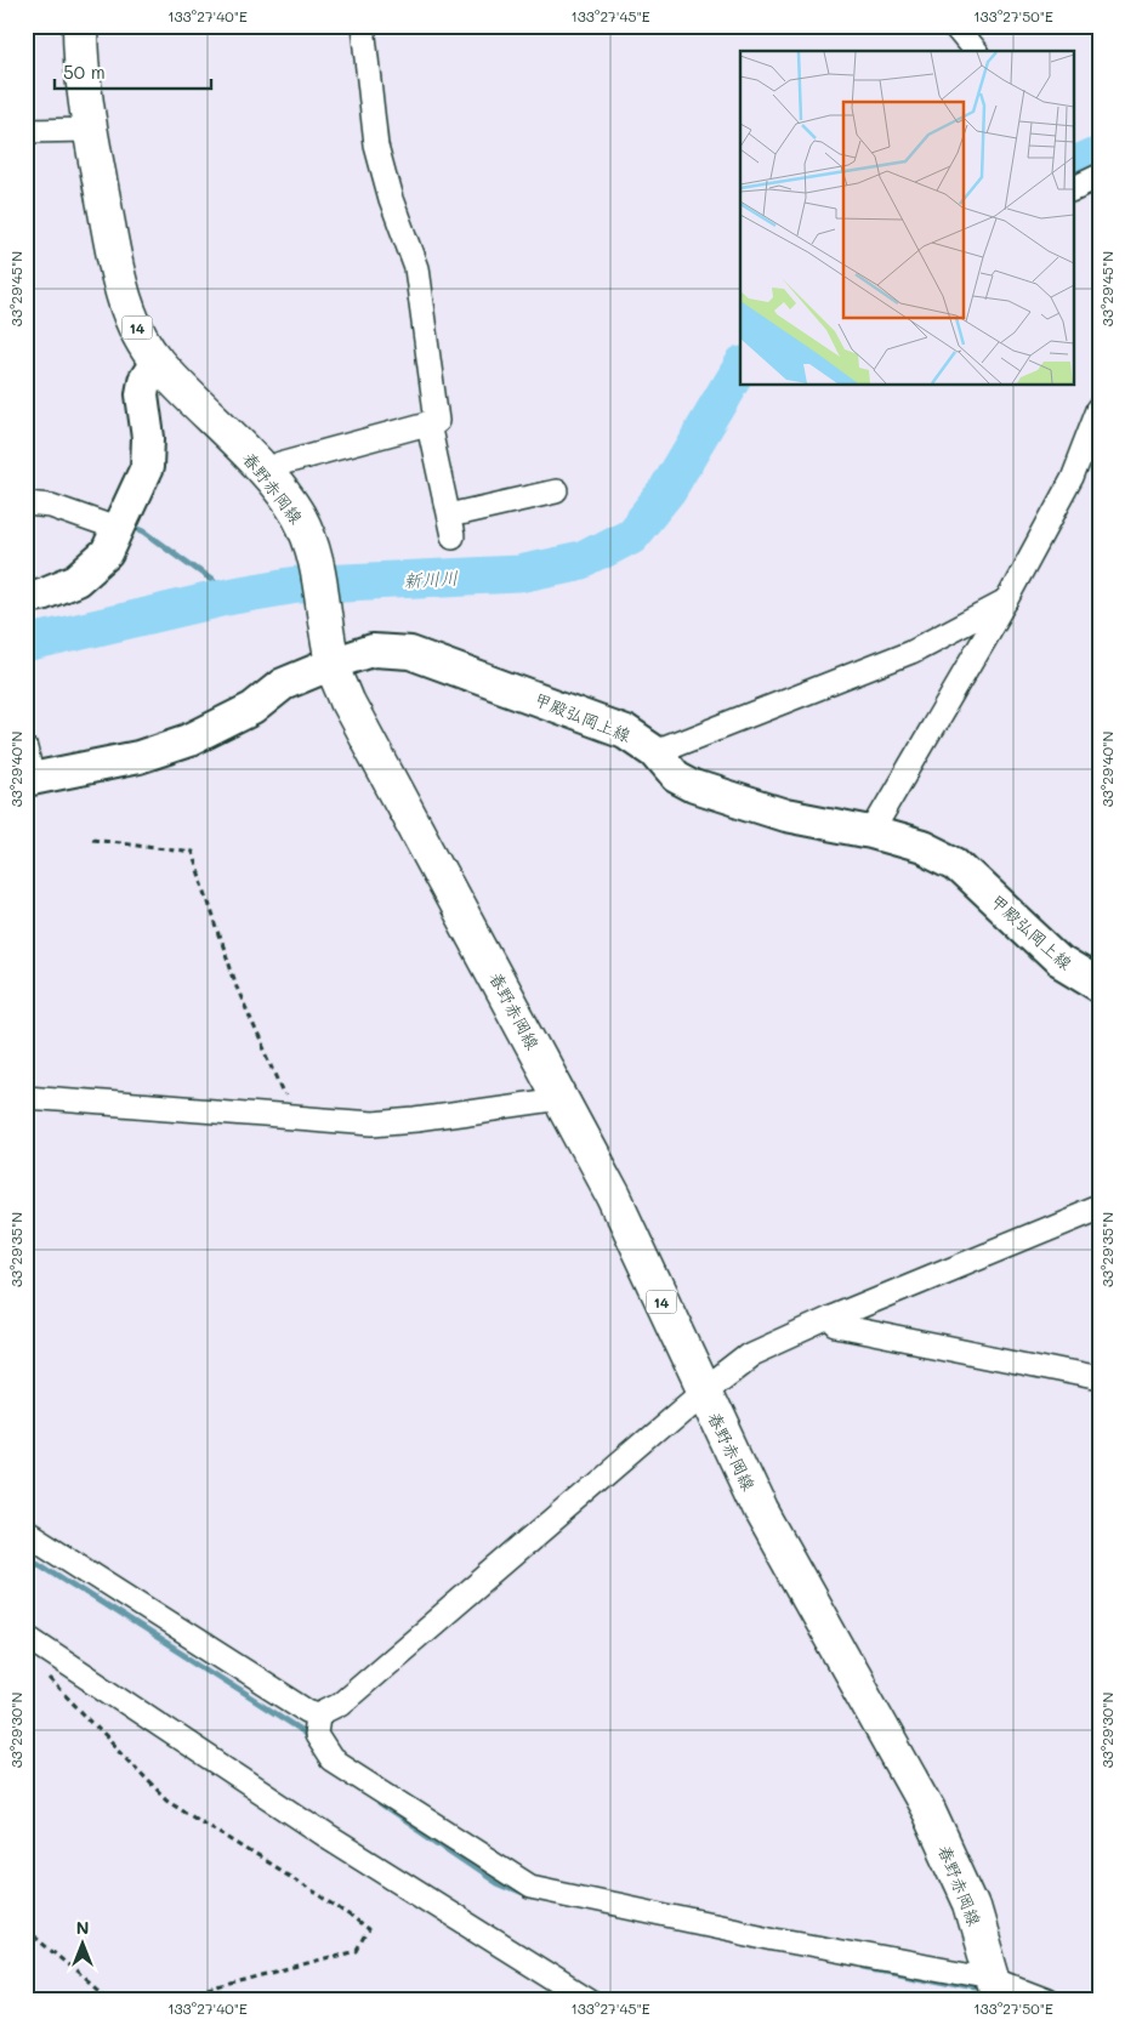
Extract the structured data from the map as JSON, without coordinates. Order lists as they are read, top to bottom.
{
  "streets": {
    "main road": ["14", "春野赤岡線", "甲殿弘岡上線"]
  },
  "crossings": [
    ["春野赤岡線", "甲殿弘岡上線"]
  ],
  "water": ["新川川"],
  "scale_bar": "50 m",
  "north": "top",
  "coordinates": [
    "133°27'40\"E",
    "133°27'45\"E",
    "133°27'50\"E",
    "33°29'45\"N",
    "33°29'40\"N",
    "33°29'35\"N",
    "33°29'30\"N"
  ]
}
